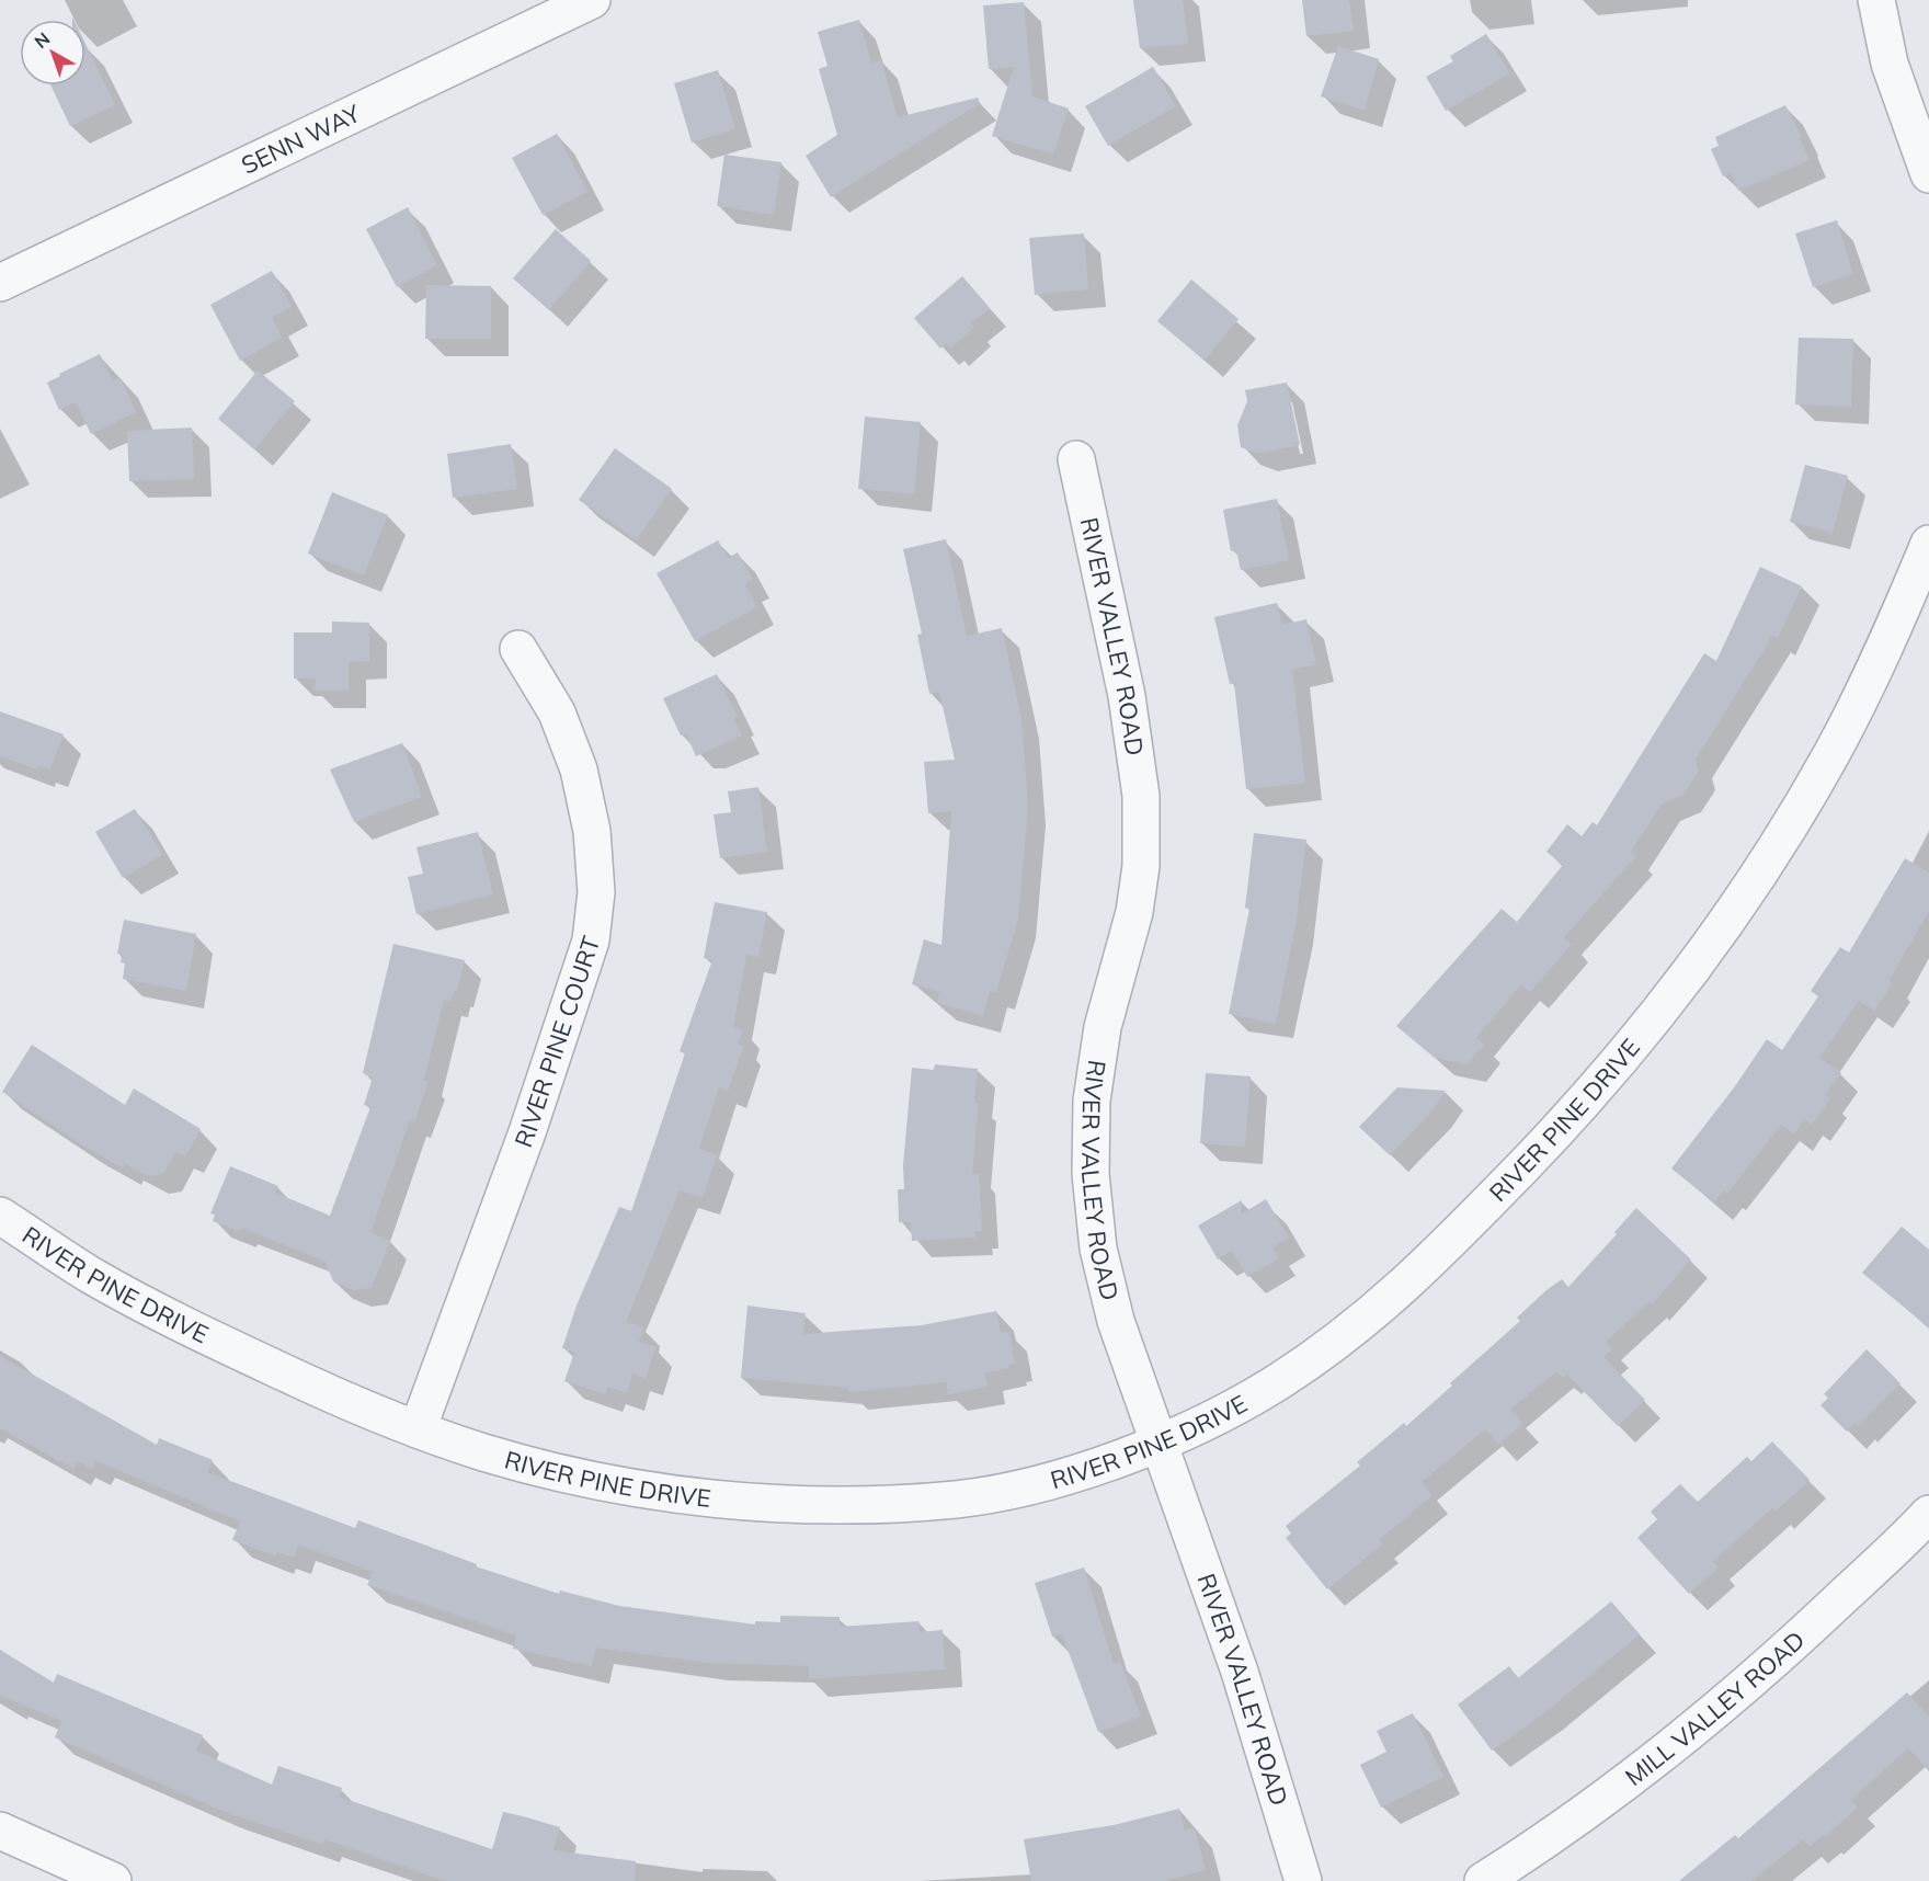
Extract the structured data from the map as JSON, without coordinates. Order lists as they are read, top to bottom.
{
  "streets": {
    "street": [
      "SENN WAY",
      "RIVER VALLEY ROAD",
      "RIVER PINE COURT",
      "RIVER PINE DRIVE",
      "MILL VALLEY ROAD"
    ]
  },
  "crossings": [
    ["RIVER VALLEY ROAD", "RIVER PINE DRIVE"],
    ["RIVER PINE COURT", "RIVER PINE DRIVE"]
  ],
  "north": "top left"
}
